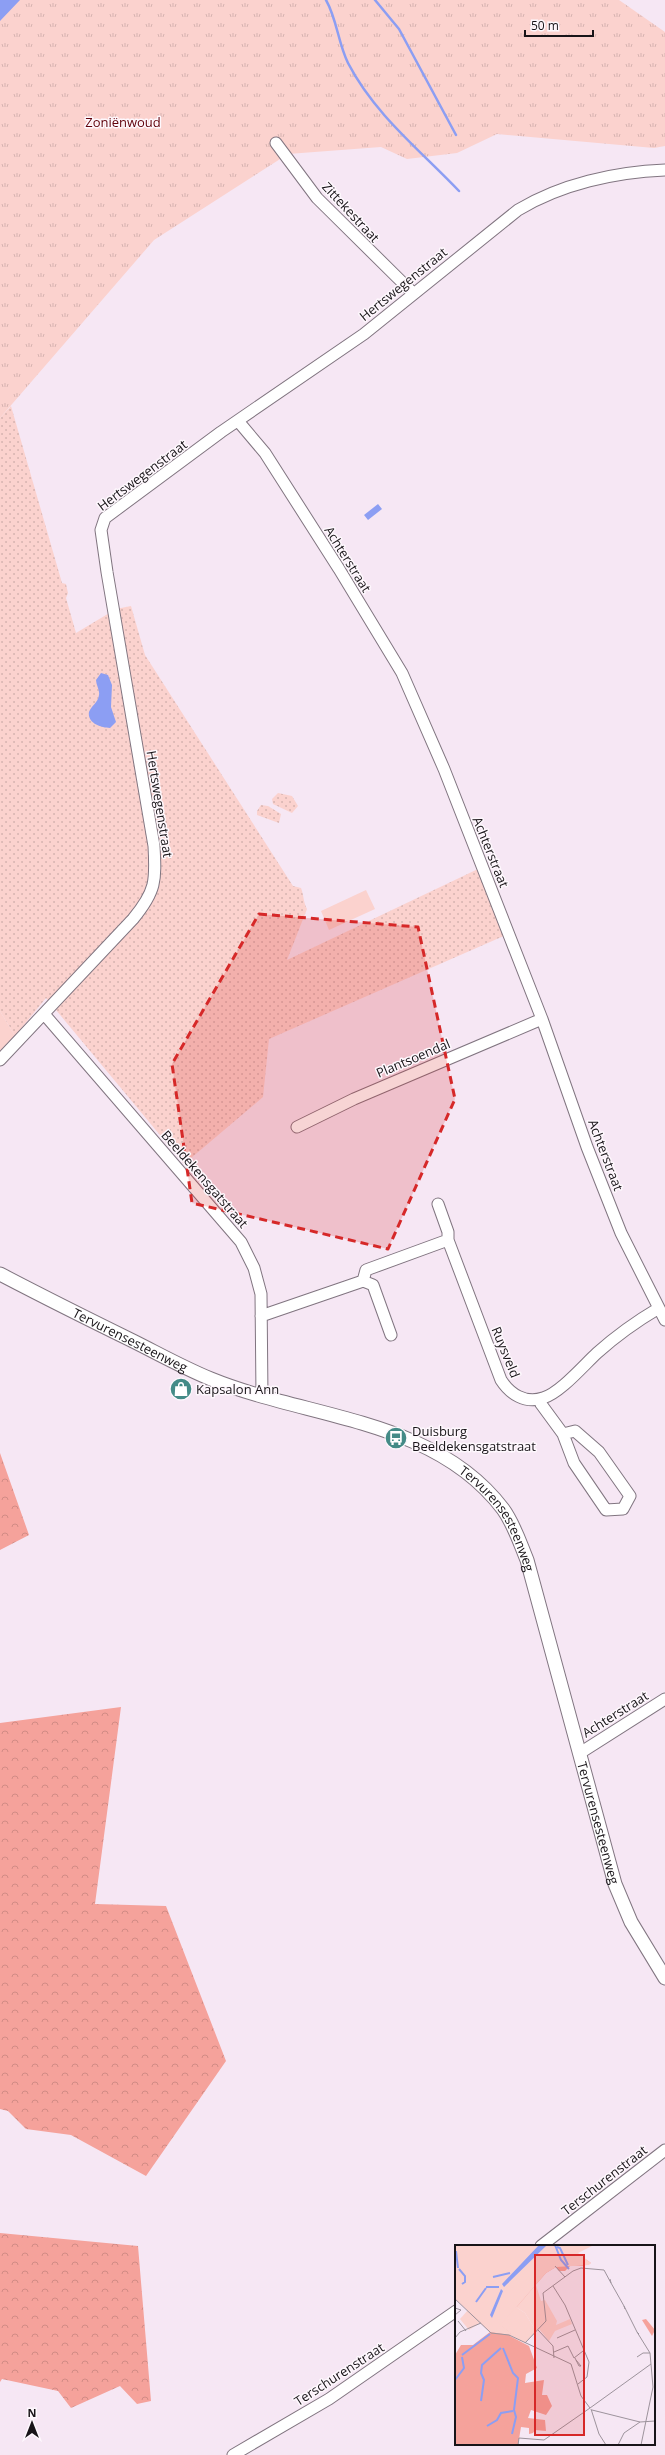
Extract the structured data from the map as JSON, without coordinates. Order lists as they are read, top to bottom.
{
  "streets": {
    "street": [
      "Zittekestraat",
      "Hertswegenstraat",
      "Achterstraat",
      "Plantsoendal",
      "Beeldekensgatstraat",
      "Tervurensesteenweg",
      "Ruysveld",
      "Terschurenstraat"
    ]
  },
  "crossings": [
    ["Zittekestraat", "Hertswegenstraat"],
    ["Hertswegenstraat", "Achterstraat"],
    ["Hertswegenstraat", "Beeldekensgatstraat"],
    ["Achterstraat", "Plantsoendal"],
    ["Achterstraat", "Tervurensesteenweg"],
    ["Beeldekensgatstraat", "Tervurensesteenweg"]
  ],
  "parks": ["Zoniënwoud"],
  "places": {
    "shop": ["Kapsalon Ann"],
    "bus stop": ["Duisburg Beeldekensgatstraat"]
  },
  "scale_bar": "50 m",
  "north": "top"
}
